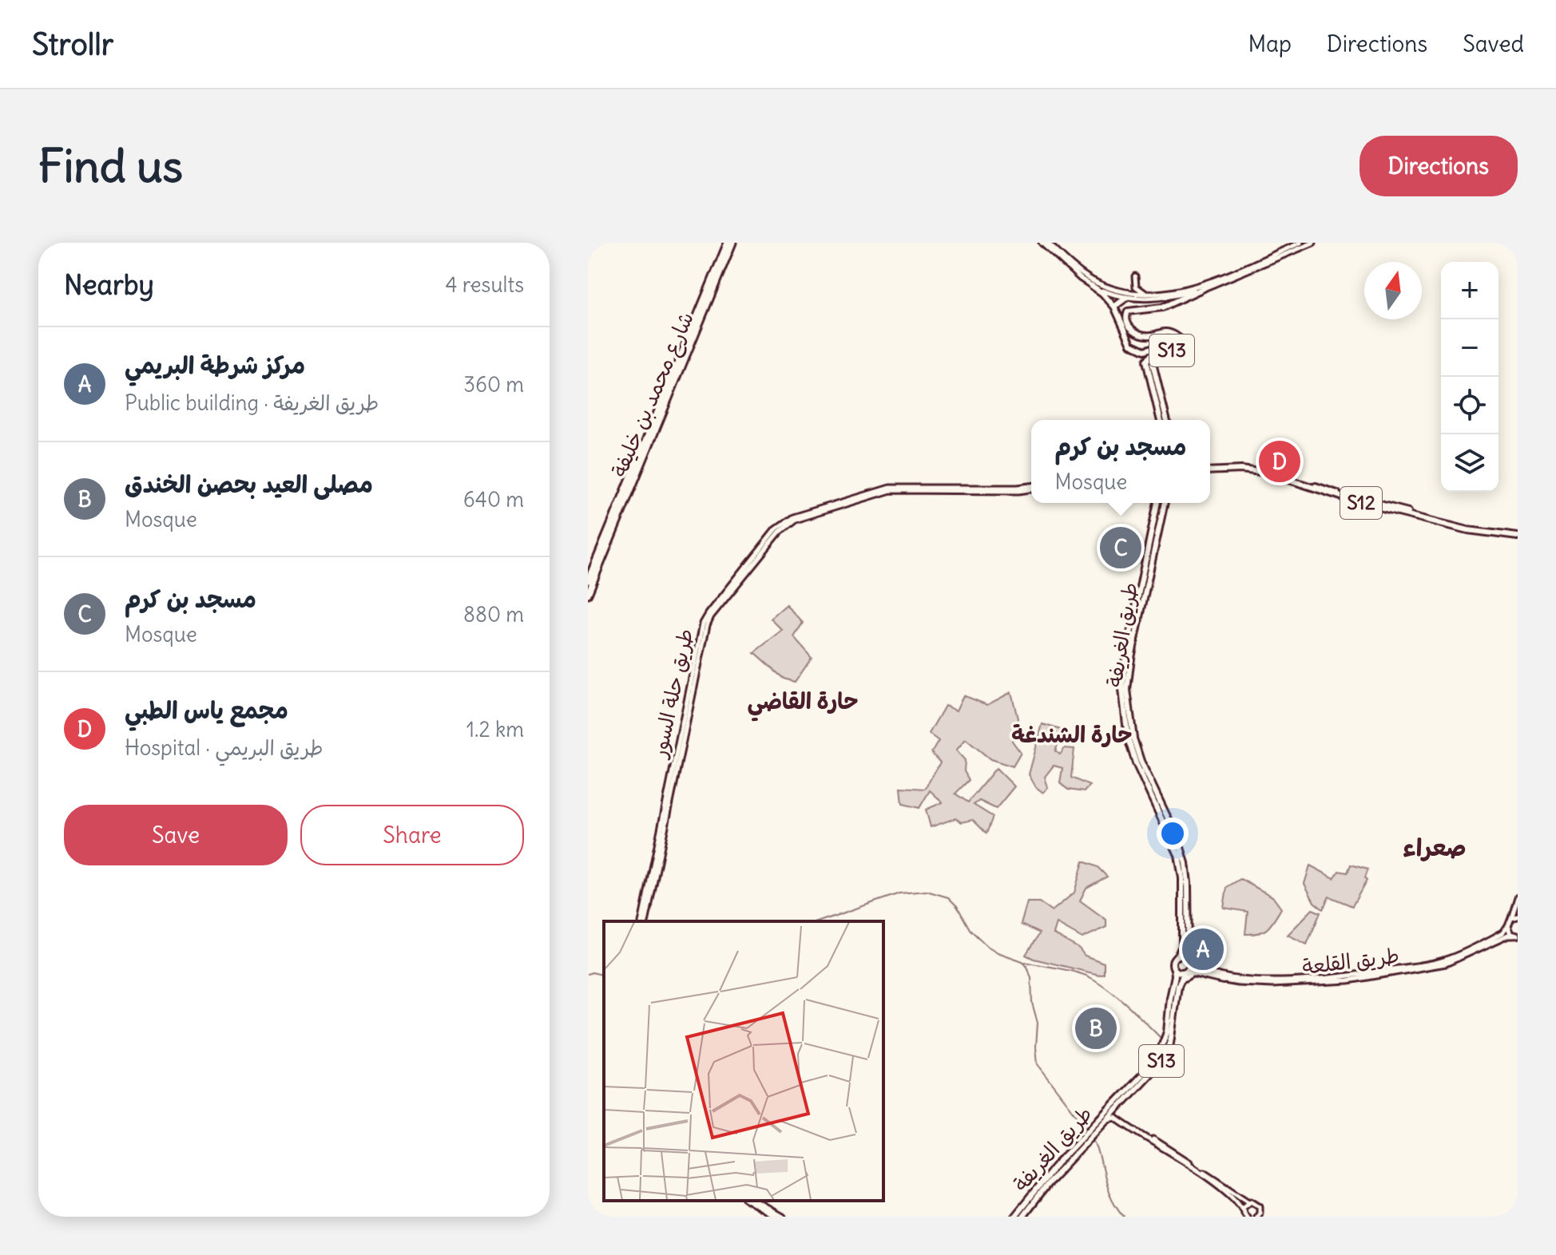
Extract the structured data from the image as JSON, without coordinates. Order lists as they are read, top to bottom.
{
  "streets": {
    "highway": ["شارع محمد بن خليفة"],
    "main road": [
      "S13",
      "S12",
      "طريق الغريفة",
      "طريق حلة السور",
      "طريق القلعة"
    ]
  },
  "crossings": [
    ["S13", "طريق الغريفة"],
    ["S13", "طريق القلعة"],
    ["طريق الغريفة", "طريق القلعة"]
  ],
  "districts": ["حارة القاضي", "حارة الشندغة", "صعراء"],
  "north": "top",
  "page": {
    "header": "Strollr",
    "nav": ["Map", "Directions", "Saved"],
    "buttons": [
      "Directions",
      ["Save", "Share"]
    ],
    "title": "Find us",
    "heading": ["Nearby", "4 results"],
    "map_buttons": ["+", "−"],
    "list": [
      {
        "mark": "A",
        "name": "مركز شرطة البريمي",
        "note": "Public building · طريق الغريفة",
        "value": "360 m"
      },
      {
        "mark": "B",
        "name": "مصلى العيد بحصن الخندق",
        "note": "Mosque",
        "value": "640 m"
      },
      {
        "mark": "C",
        "name": "مسجد بن كرم",
        "note": "Mosque",
        "value": "880 m"
      },
      {
        "mark": "D",
        "name": "مجمع ياس الطبي",
        "note": "Hospital · طريق البريمي",
        "value": "1.2 km"
      }
    ],
    "popup": ["مسجد بن كرم", "Mosque"],
    "pins": [
      "D",
      "C",
      "A",
      "B"
    ]
  }
}
